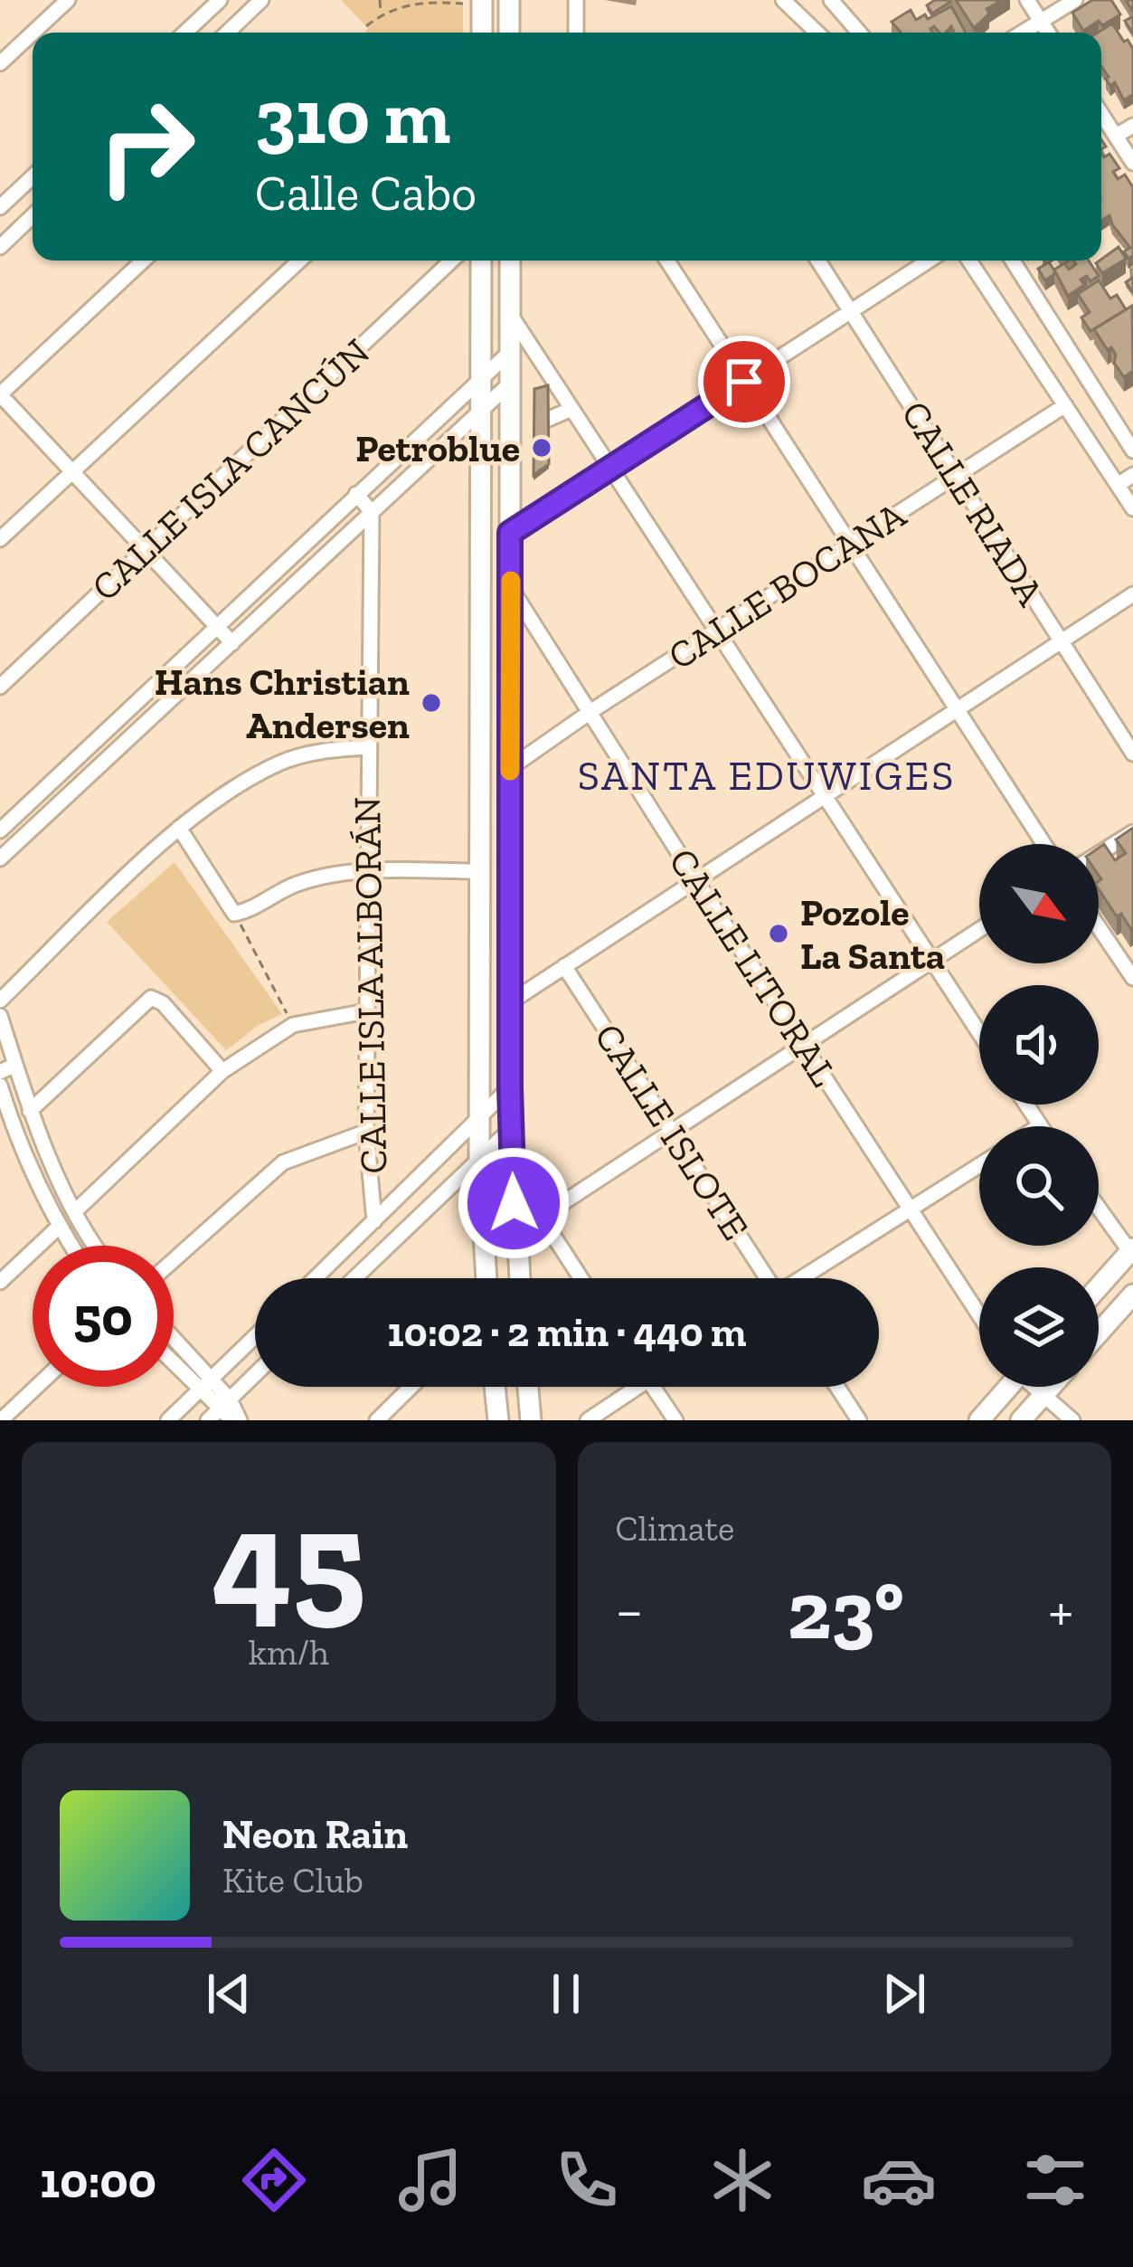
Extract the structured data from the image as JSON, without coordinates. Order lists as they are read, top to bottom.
{
  "streets": {
    "street": [
      "CALLE ISLA CANCÚN",
      "CALLE RIADA",
      "CALLE BOCANA",
      "CALLE LITORAL",
      "CALLE ISLA ALBORÁN",
      "CALLE ISLOTE"
    ]
  },
  "crossings": [
    ["CALLE RIADA", "CALLE BOCANA"],
    ["CALLE BOCANA", "CALLE LITORAL"]
  ],
  "districts": ["SANTA EDUWIGES"],
  "places": ["Petroblue", "Hans Christian Andersen", "Pozole La Santa"],
  "north": "bottom right",
  "page": {
    "turn": ["310 m", "Calle Cabo"],
    "limit": "50",
    "trip": "10:02 · 2 min · 440 m",
    "tile": [
      ["45", "km/h"],
      "Climate"
    ],
    "heat": ["−", "23°", "+"],
    "song": ["Neon Rain", "Kite Club"],
    "tabs": "10:00"
  }
}
